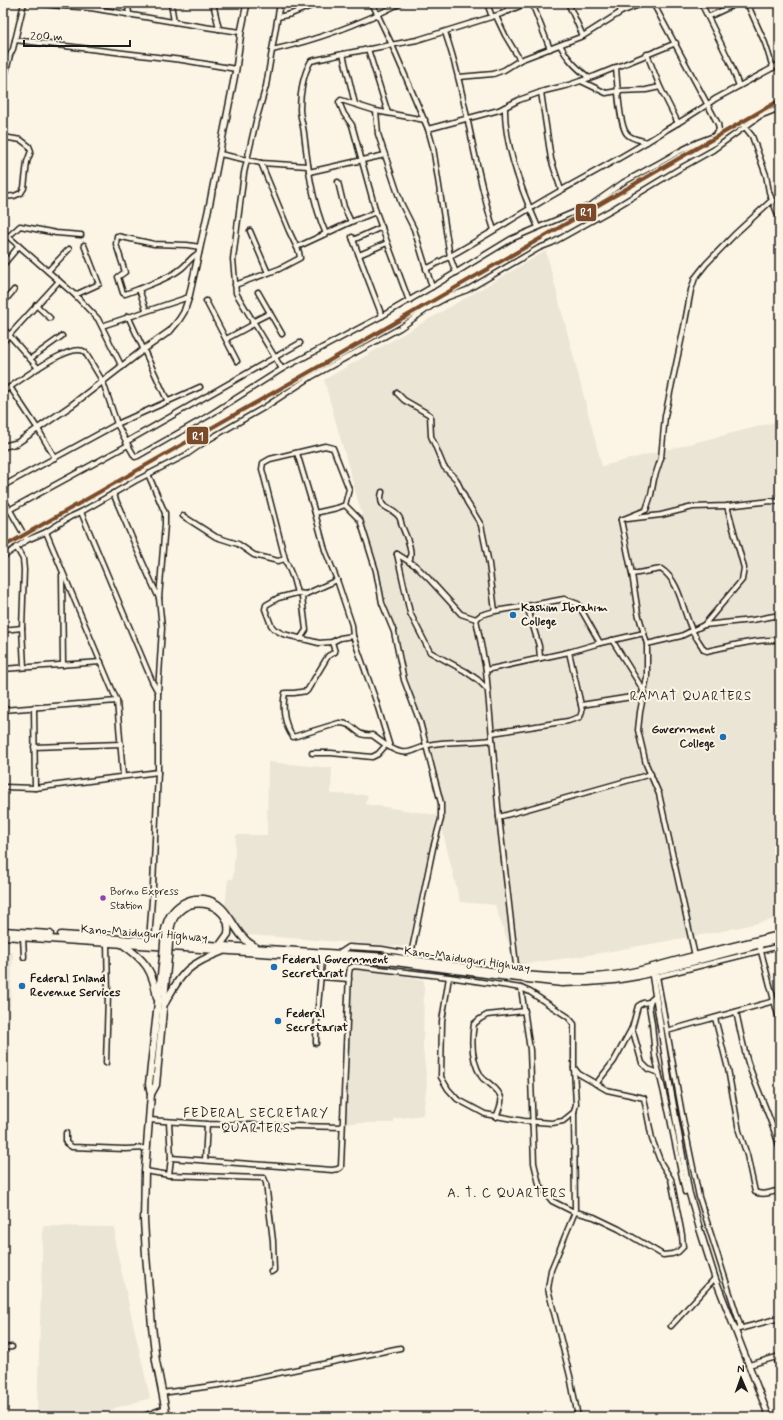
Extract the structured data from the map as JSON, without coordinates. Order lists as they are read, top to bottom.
{
  "streets": {
    "highway": ["Kano-Maiduguri Highway"]
  },
  "districts": ["RAMAT QUARTERS", "FEDERAL SECRETARY QUARTERS", "A. T. C QUARTERS"],
  "places": [
    "Kashim Ibrahim College",
    "Government College",
    "Borno Express Station",
    "Federal Government Secretariat",
    "Federal Inland Revenue Services",
    "Federal Secretariat"
  ],
  "lines": ["transit line R1"],
  "scale_bar": "200 m",
  "north": "top"
}
